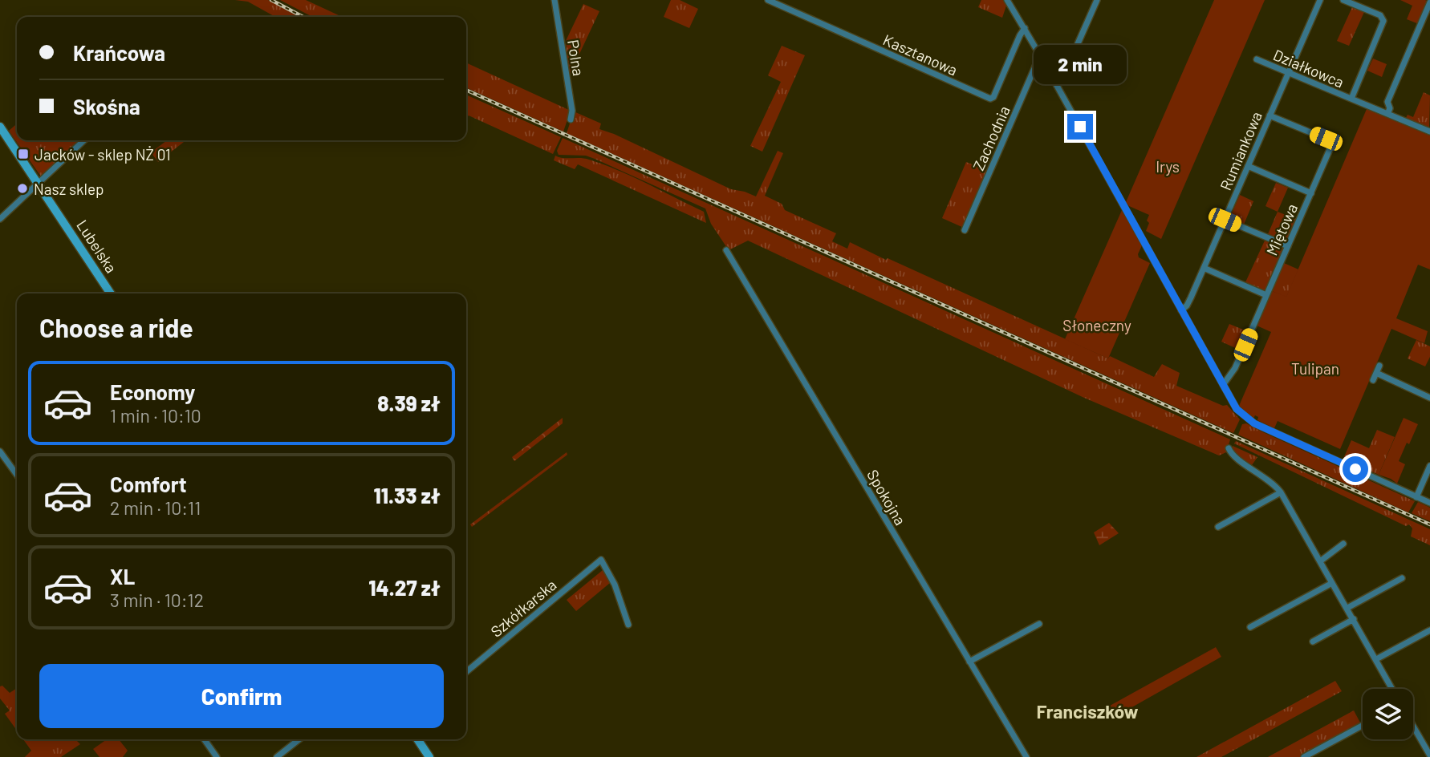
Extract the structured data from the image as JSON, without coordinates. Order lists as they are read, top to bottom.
{
  "streets": {
    "main road": ["Lubelska"],
    "street": [
      "Kasztanowa",
      "Polna",
      "Działkowca",
      "Zachodnia",
      "Rumiankowa",
      "Miętowa",
      "Spokojna",
      "Szkółkarska"
    ]
  },
  "crossings": [
    ["Działkowca", "Rumiankowa"],
    ["Rumiankowa", "Miętowa"]
  ],
  "districts": ["Franciszków"],
  "parks": ["Irys", "Słoneczny", "Tulipan"],
  "places": {
    "transit": ["Jacków - sklep NŻ 01"],
    "other": ["Nasz sklep"]
  },
  "page": {
    "banner": ["Krańcowa", "Skośna"],
    "bubble": "2 min",
    "heading": "Choose a ride",
    "list": [
      {
        "name": "Economy",
        "note": "1 min · 10:10",
        "value": "8.39 zł"
      },
      {
        "name": "Comfort",
        "note": "2 min · 10:11",
        "value": "11.33 zł"
      },
      {
        "name": "XL",
        "note": "3 min · 10:12",
        "value": "14.27 zł"
      }
    ],
    "buttons": "Confirm"
  }
}
